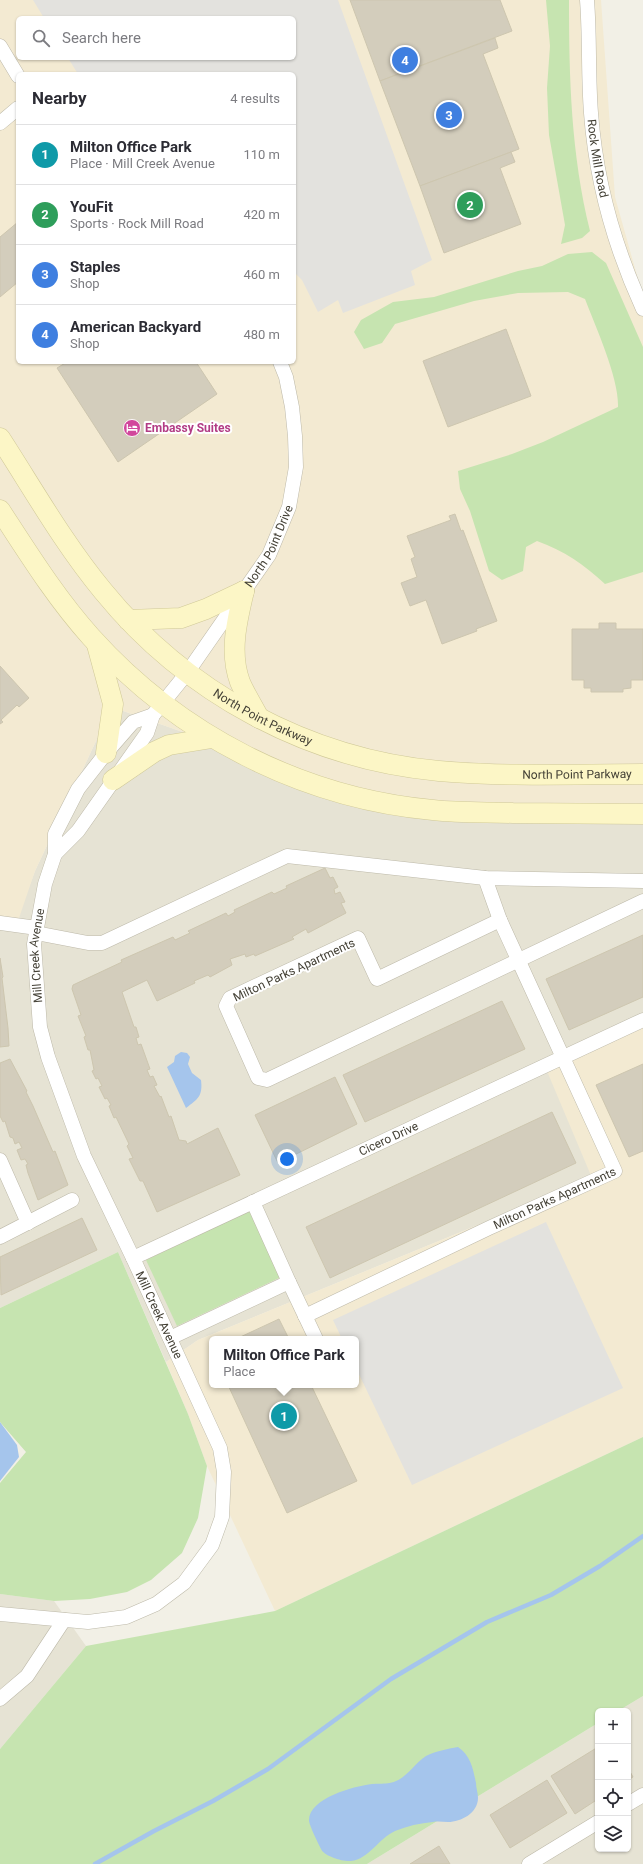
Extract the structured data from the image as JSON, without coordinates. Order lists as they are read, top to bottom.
{
  "streets": {
    "street": [
      "Rock Mill Road",
      "North Point Drive",
      "North Point Parkway",
      "Mill Creek Avenue",
      "Milton Parks Apartments",
      "Cicero Drive"
    ]
  },
  "crossings": [
    ["North Point Drive", "North Point Parkway"],
    ["North Point Drive", "Mill Creek Avenue"],
    ["Mill Creek Avenue", "Cicero Drive"],
    ["Milton Parks Apartments", "Cicero Drive"]
  ],
  "places": {
    "hotel": ["Embassy Suites"]
  },
  "page": {
    "search": "Search here",
    "pins": [
      "4",
      "3",
      "2",
      "1"
    ],
    "heading": ["Nearby", "4 results"],
    "list": [
      {
        "mark": "1",
        "name": "Milton Office Park",
        "note": "Place · Mill Creek Avenue",
        "value": "110 m"
      },
      {
        "mark": "2",
        "name": "YouFit",
        "note": "Sports · Rock Mill Road",
        "value": "420 m"
      },
      {
        "mark": "3",
        "name": "Staples",
        "note": "Shop",
        "value": "460 m"
      },
      {
        "mark": "4",
        "name": "American Backyard",
        "note": "Shop",
        "value": "480 m"
      }
    ],
    "popup": ["Milton Office Park", "Place"],
    "map_buttons": ["+", "−"]
  }
}
